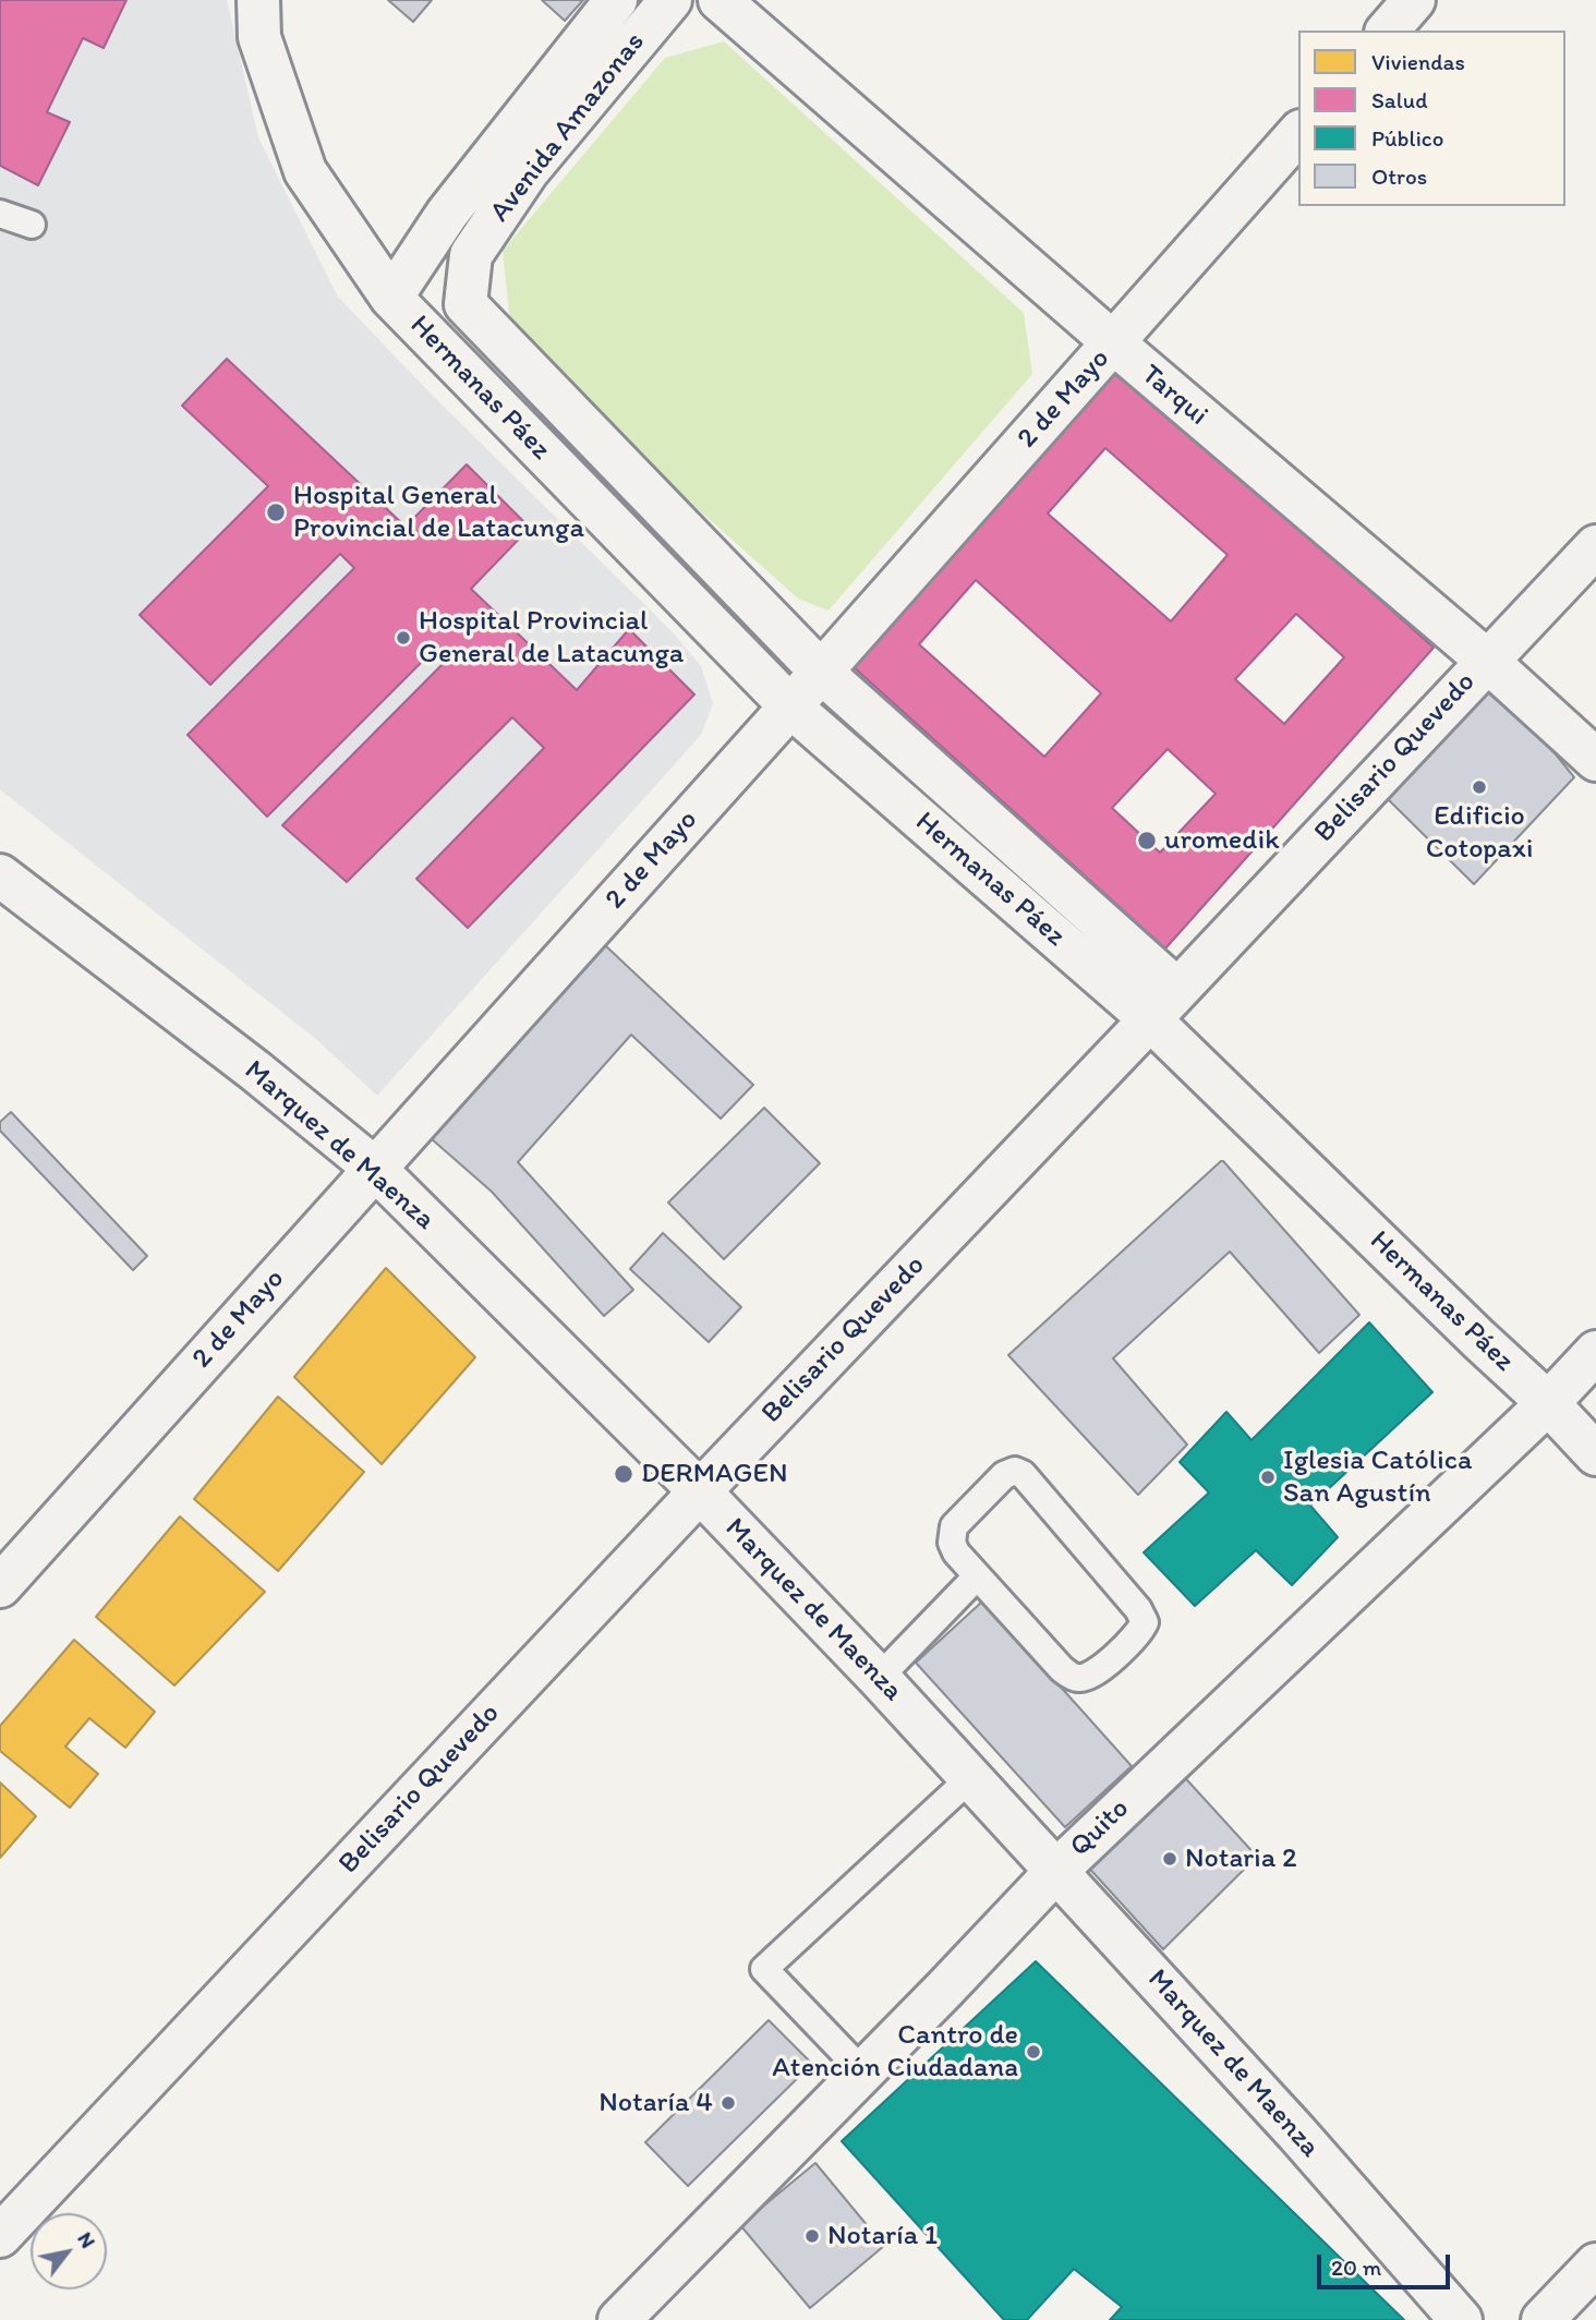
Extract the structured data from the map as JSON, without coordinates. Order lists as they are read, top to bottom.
{
  "streets": {
    "street": [
      "Avenida Amazonas",
      "Hermanas Páez",
      "Tarqui",
      "2 de Mayo",
      "Belisario Quevedo",
      "Marquez de Maenza",
      "Quito"
    ]
  },
  "crossings": [
    ["Avenida Amazonas", "Hermanas Páez"],
    ["Hermanas Páez", "2 de Mayo"],
    ["Hermanas Páez", "Belisario Quevedo"],
    ["Hermanas Páez", "Quito"],
    ["Tarqui", "2 de Mayo"],
    ["Tarqui", "Belisario Quevedo"],
    ["2 de Mayo", "Marquez de Maenza"],
    ["Belisario Quevedo", "Marquez de Maenza"],
    ["Marquez de Maenza", "Quito"]
  ],
  "places": [
    "Hospital General Provincial de Latacunga",
    "Hospital Provincial General de Latacunga",
    "Edificio Cotopaxi",
    "uromedik",
    "DERMAGEN",
    "Iglesia Católica San Agustín",
    "Notaria 2",
    "Cantro de Atención Ciudadana",
    "Notaría 4",
    "Notaría 1"
  ],
  "legend": [
    "Viviendas",
    "Salud",
    "Público",
    "Otros"
  ],
  "scale_bar": "20 m",
  "north": "top right"
}
